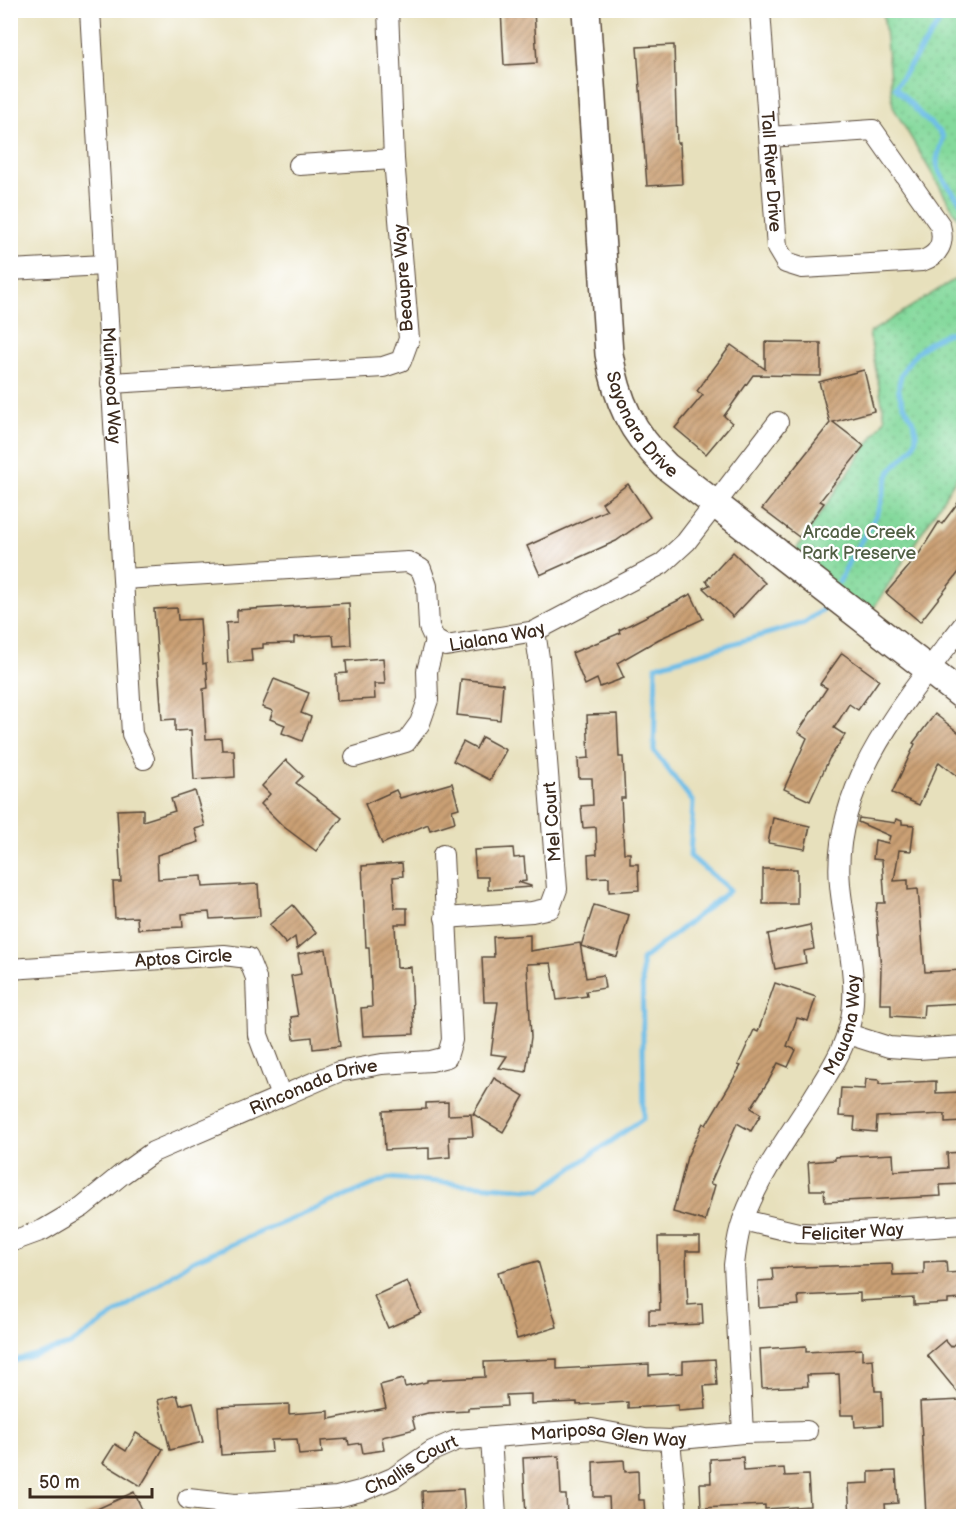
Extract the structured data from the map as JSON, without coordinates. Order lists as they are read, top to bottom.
{
  "streets": {
    "street": [
      "Tall River Drive",
      "Beaupre Way",
      "Muirwood Way",
      "Sayonara Drive",
      "Lialana Way",
      "Mel Court",
      "Aptos Circle",
      "Mauana Way",
      "Rinconada Drive",
      "Feliciter Way",
      "Mariposa Glen Way",
      "Challis Court"
    ]
  },
  "crossings": [
    ["Beaupre Way", "Muirwood Way"],
    ["Muirwood Way", "Lialana Way"],
    ["Sayonara Drive", "Lialana Way"],
    ["Sayonara Drive", "Mauana Way"],
    ["Lialana Way", "Mel Court"],
    ["Mel Court", "Rinconada Drive"],
    ["Aptos Circle", "Rinconada Drive"],
    ["Mauana Way", "Feliciter Way"],
    ["Mauana Way", "Mariposa Glen Way"],
    ["Mariposa Glen Way", "Challis Court"]
  ],
  "parks": ["Arcade Creek Park Preserve"],
  "scale_bar": "50 m"
}
